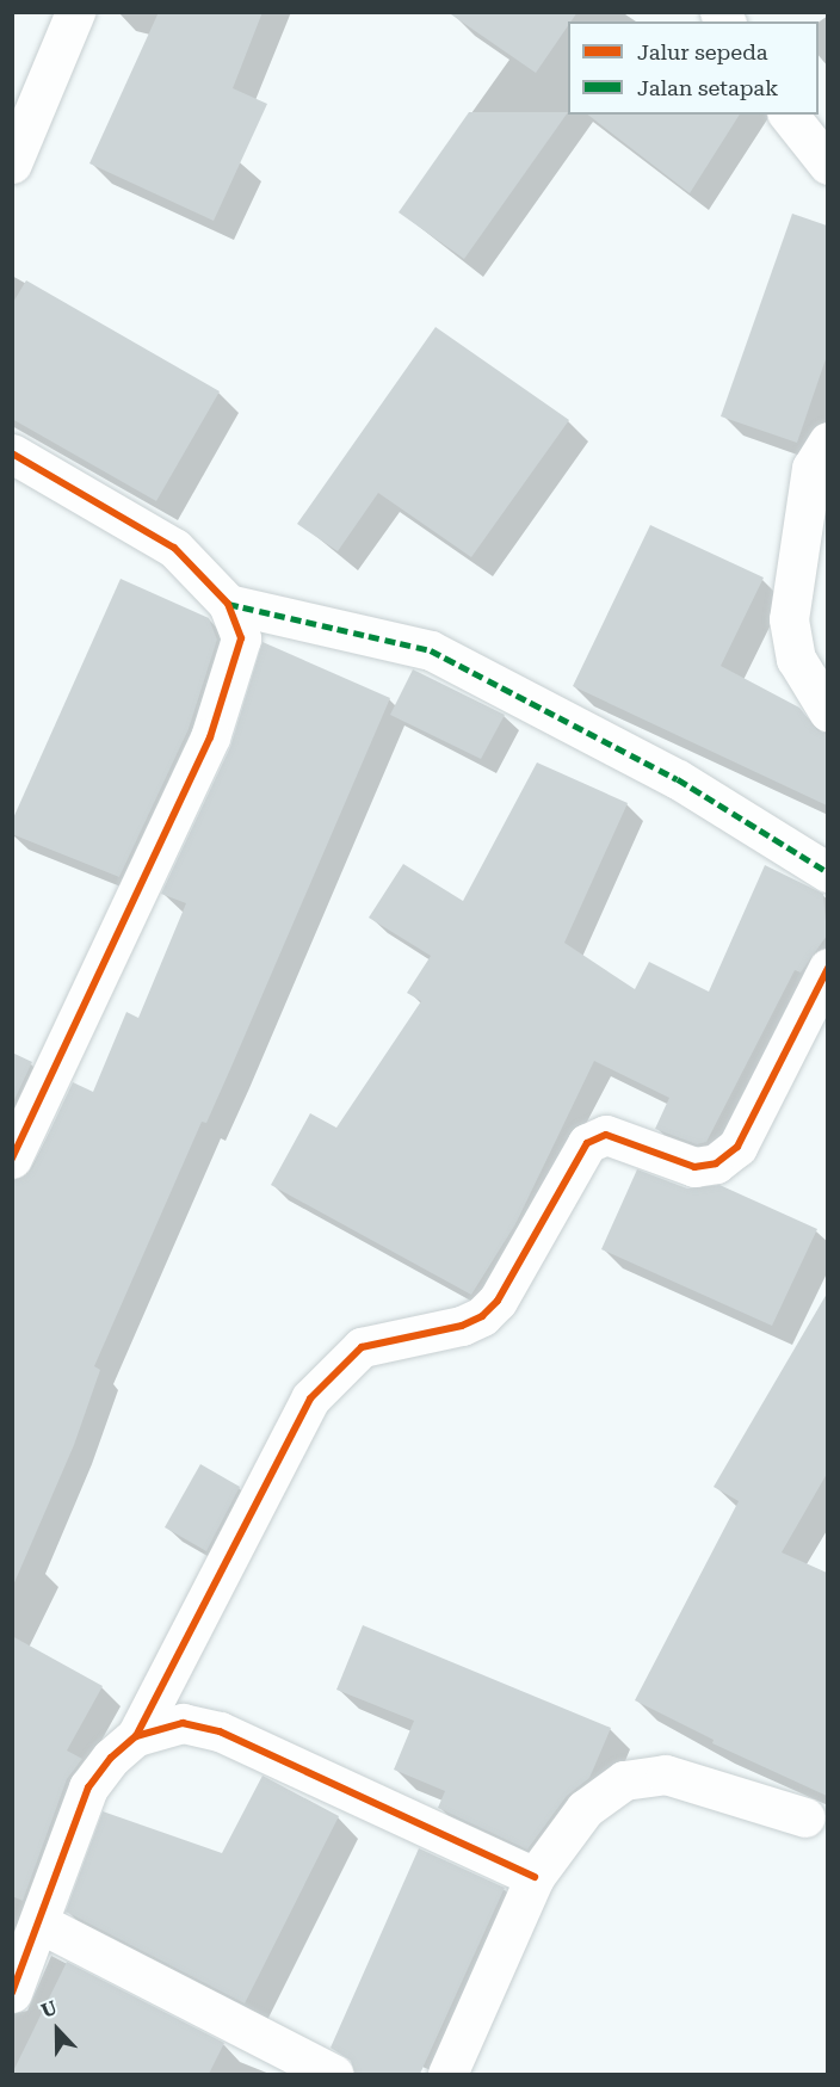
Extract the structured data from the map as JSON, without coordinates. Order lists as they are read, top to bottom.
{
  "legend": ["Jalur sepeda", "Jalan setapak"],
  "north": "top"
}
